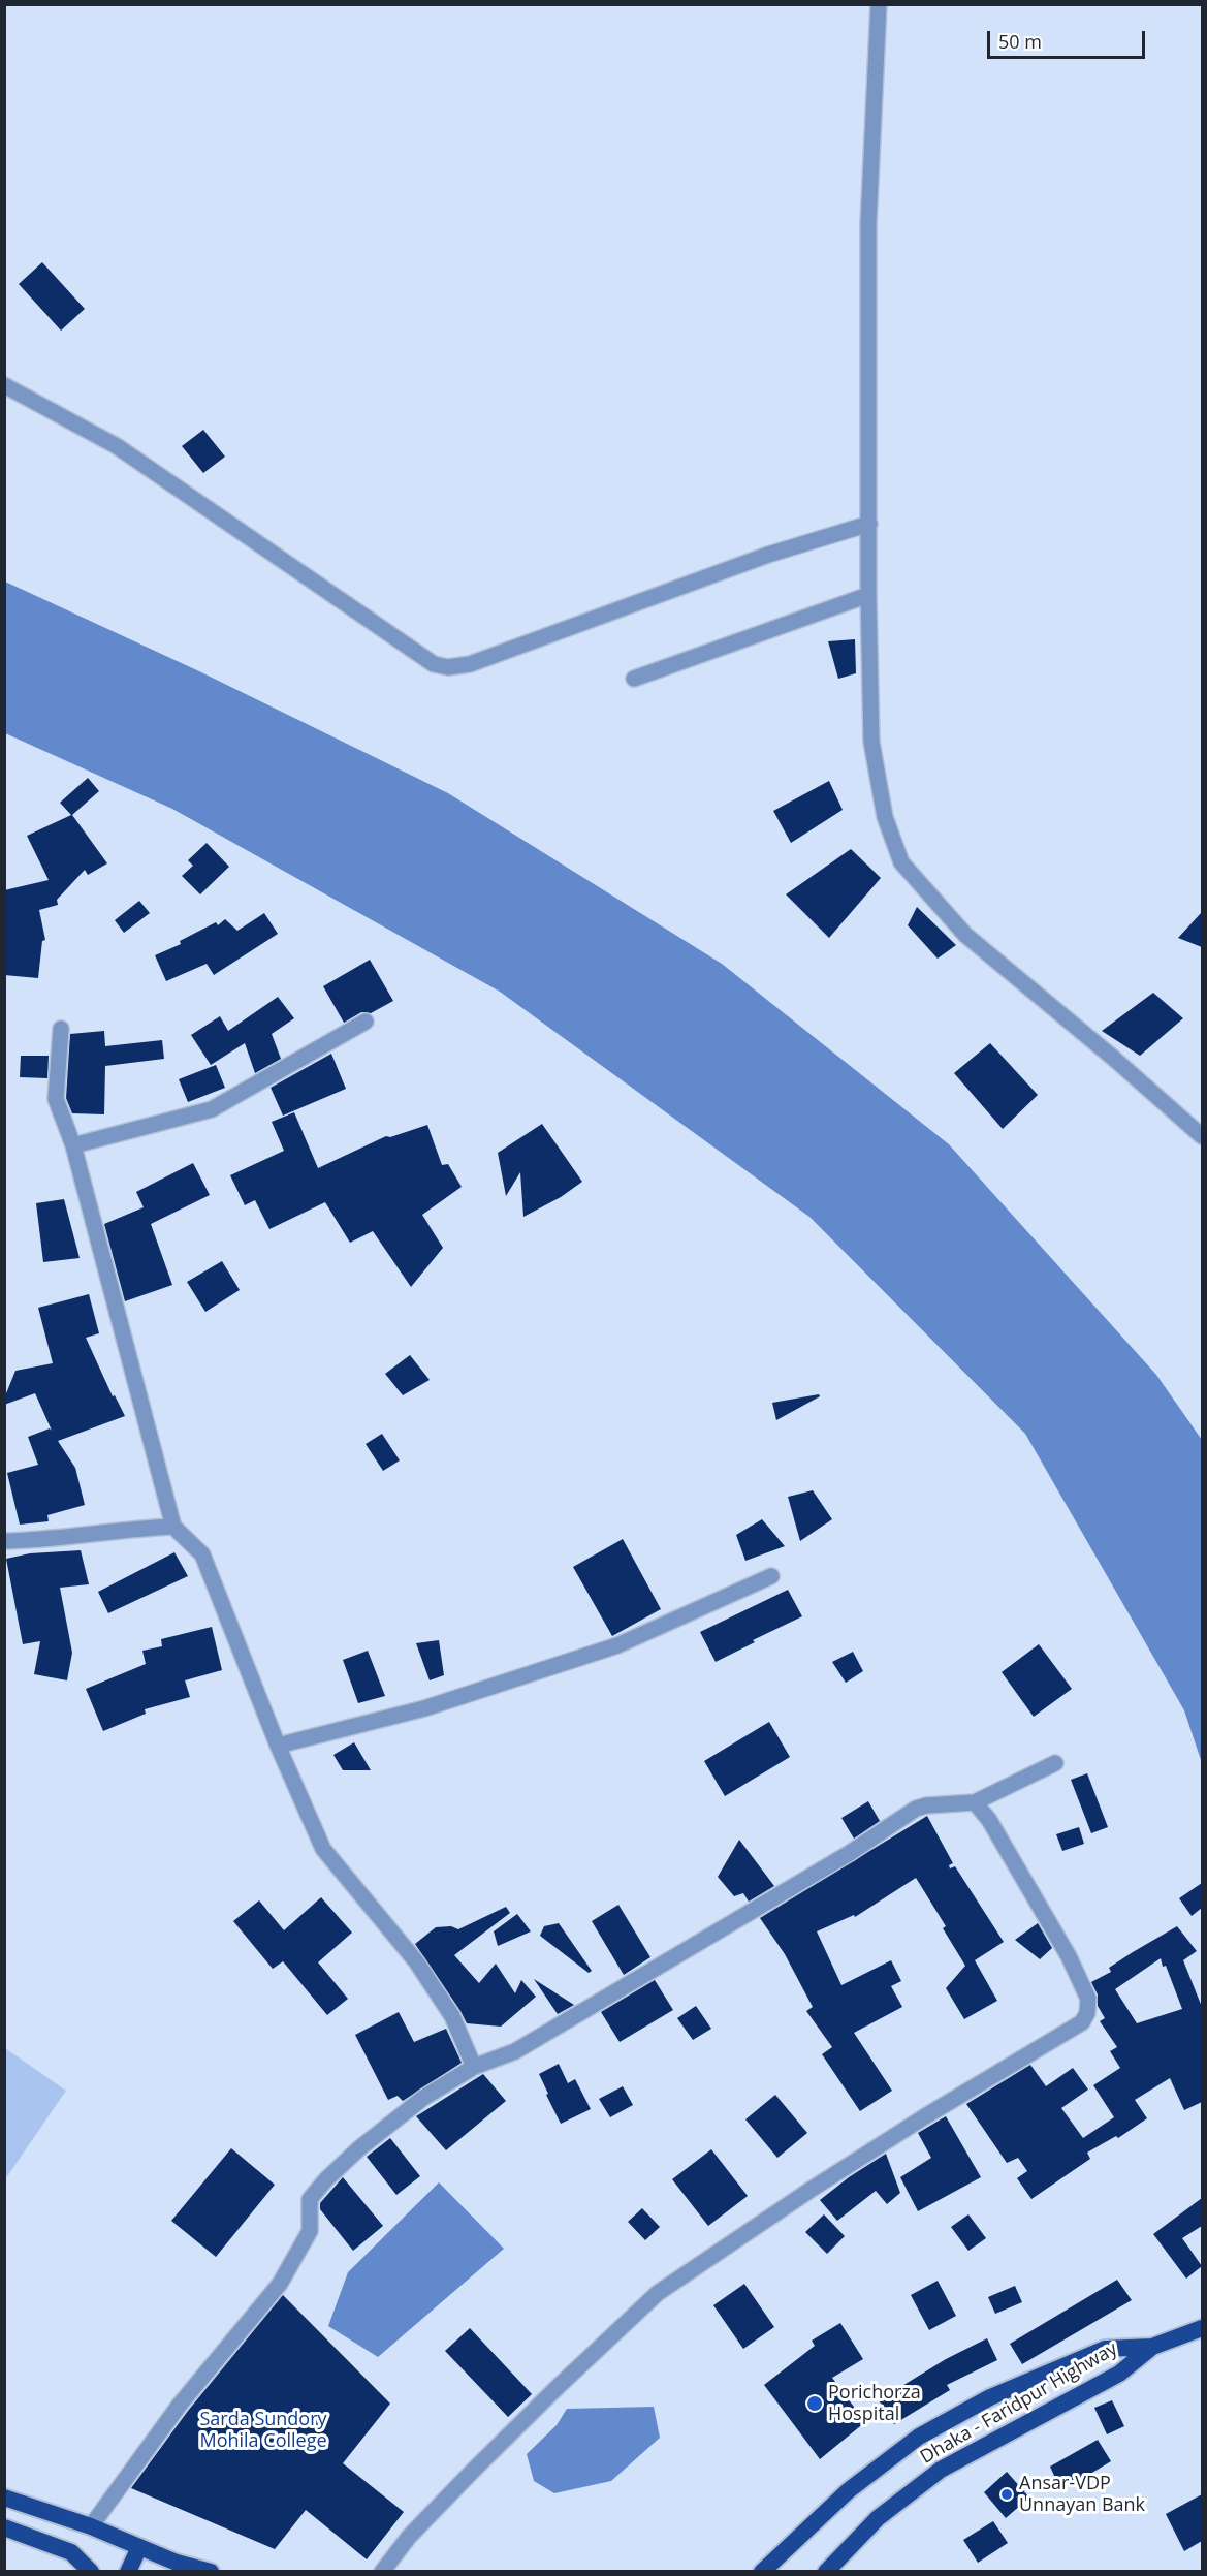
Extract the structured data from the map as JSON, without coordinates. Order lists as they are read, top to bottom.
{
  "streets": {
    "highway": ["Dhaka - Faridpur Highway"]
  },
  "parks": ["Sarda Sundory Mohila College"],
  "places": ["Porichorza Hospital", "Ansar-VDP Unnayan Bank"],
  "scale_bar": "50 m"
}
